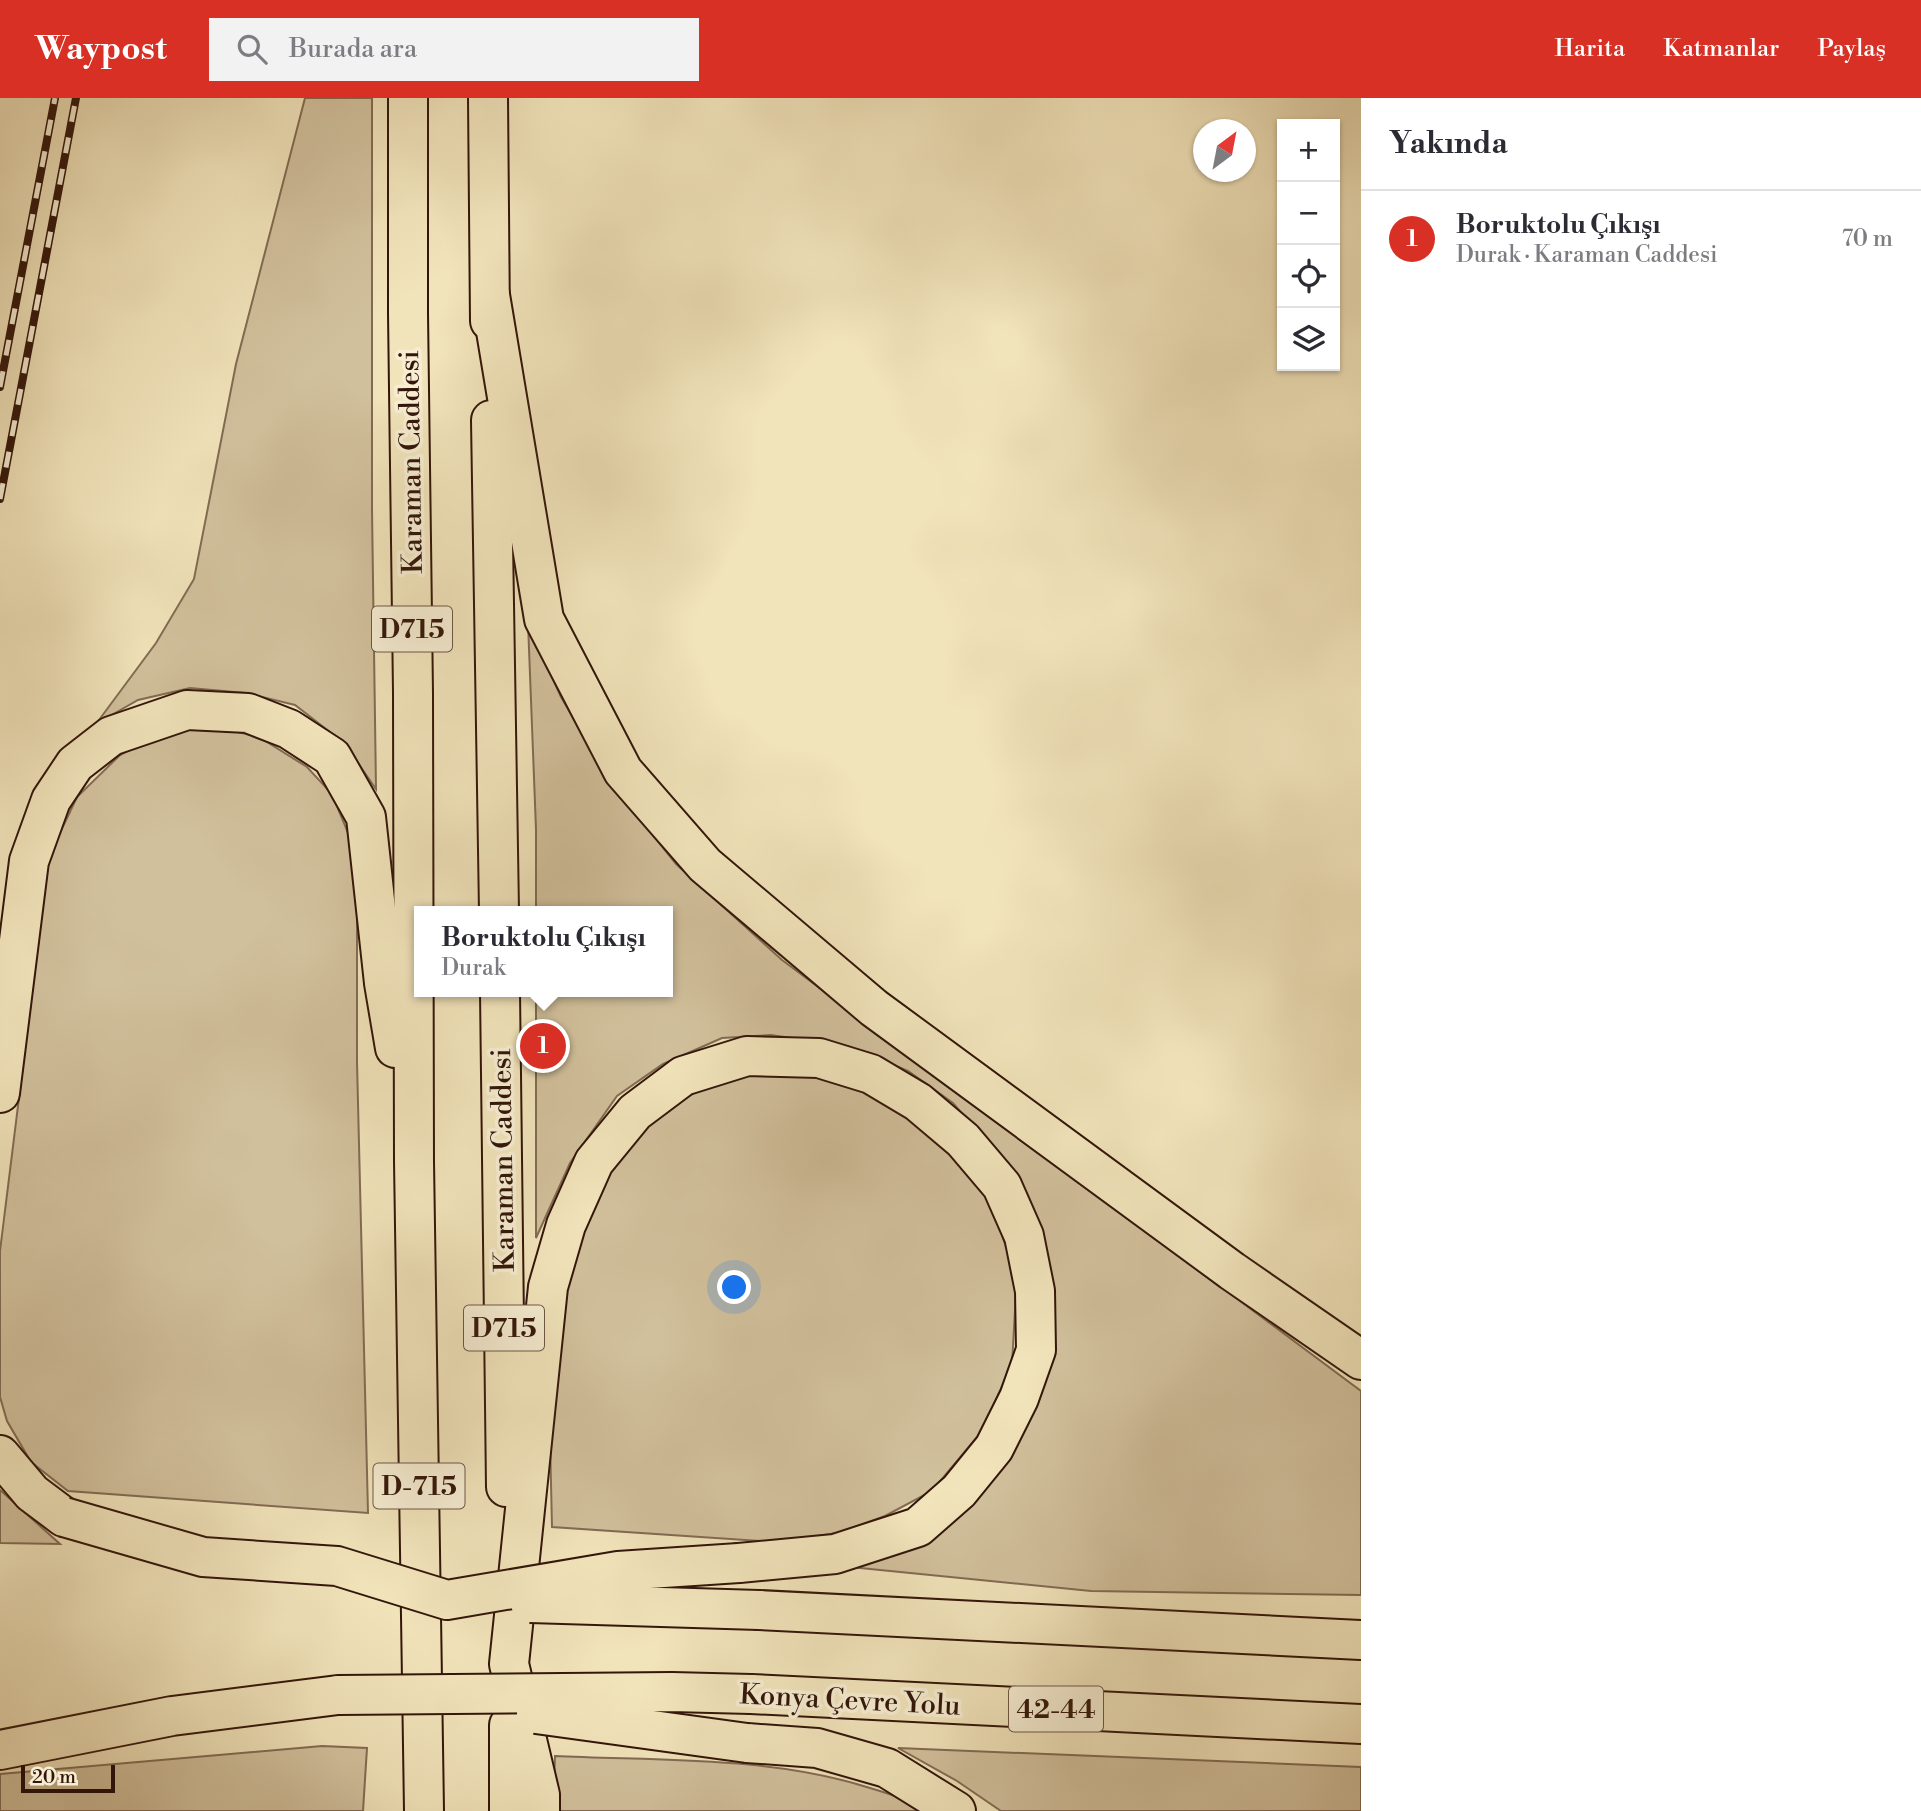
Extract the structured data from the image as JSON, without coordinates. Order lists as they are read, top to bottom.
{
  "streets": {
    "highway": [
      "Karaman Caddesi",
      "D715",
      "D-715",
      "Konya Çevre Yolu",
      "42-44"
    ]
  },
  "crossings": [
    ["Karaman Caddesi", "D715"],
    ["Karaman Caddesi", "D-715"]
  ],
  "scale_bar": "20 m",
  "north": "top right",
  "page": {
    "header": "Waypost",
    "search": "Burada ara",
    "nav": ["Harita", "Katmanlar", "Paylaş"],
    "heading": "Yakında",
    "map_buttons": ["+", "−"],
    "list": [
      {
        "mark": "1",
        "name": "Boruktolu Çıkışı",
        "note": "Durak · Karaman Caddesi",
        "value": "70 m"
      }
    ],
    "popup": ["Boruktolu Çıkışı", "Durak"],
    "pins": "1",
    "scale": "20 m"
  }
}
